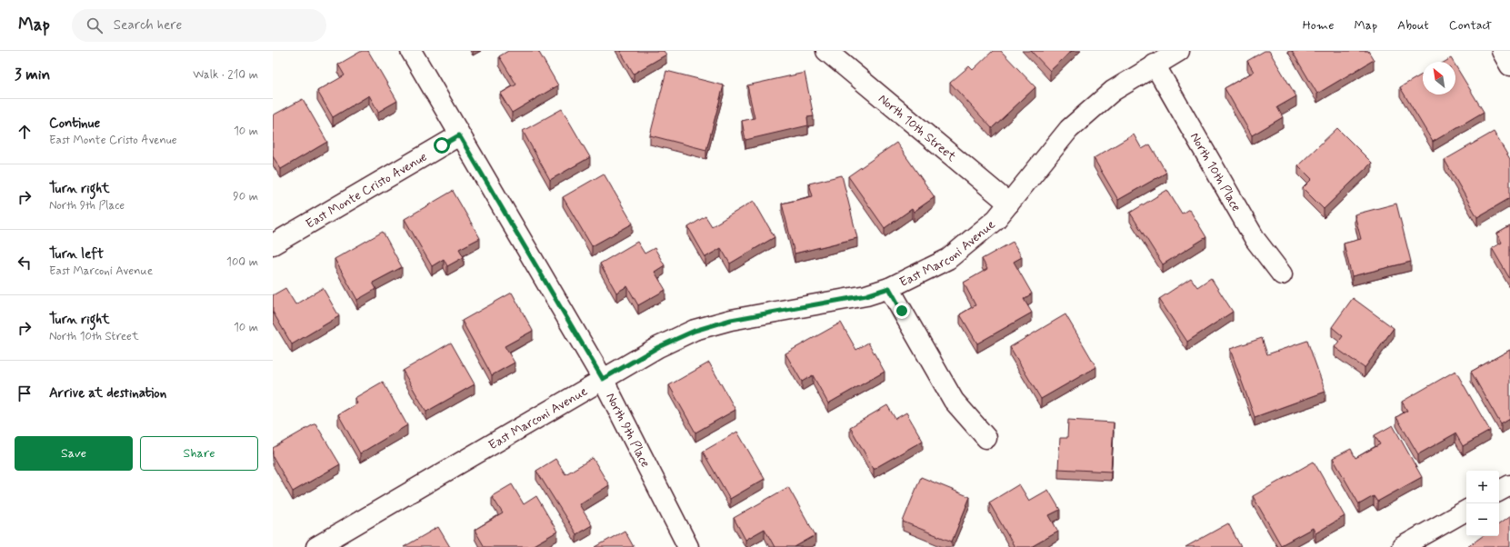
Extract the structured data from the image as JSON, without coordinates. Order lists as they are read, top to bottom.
{
  "streets": {
    "street": [
      "North 10th Street",
      "North 10th Place",
      "East Monte Cristo Avenue",
      "East Marconi Avenue",
      "North 9th Place"
    ]
  },
  "crossings": [
    ["North 10th Street", "East Marconi Avenue"],
    ["North 10th Place", "East Marconi Avenue"],
    ["East Monte Cristo Avenue", "North 9th Place"],
    ["East Marconi Avenue", "North 9th Place"]
  ],
  "north": "top left",
  "page": {
    "header": "Map",
    "search": "Search here",
    "nav": [
      "Home",
      "Map",
      "About",
      "Contact"
    ],
    "heading": ["3 min", "Walk · 210 m"],
    "list": [
      ["Continue", "East Monte Cristo Avenue", "10 m"],
      ["Turn right", "North 9th Place", "90 m"],
      ["Turn left", "East Marconi Avenue", "100 m"],
      ["Turn right", "North 10th Street", "10 m"],
      "Arrive at destination"
    ],
    "buttons": ["Save", "Share"],
    "map_buttons": ["+", "−"]
  }
}
